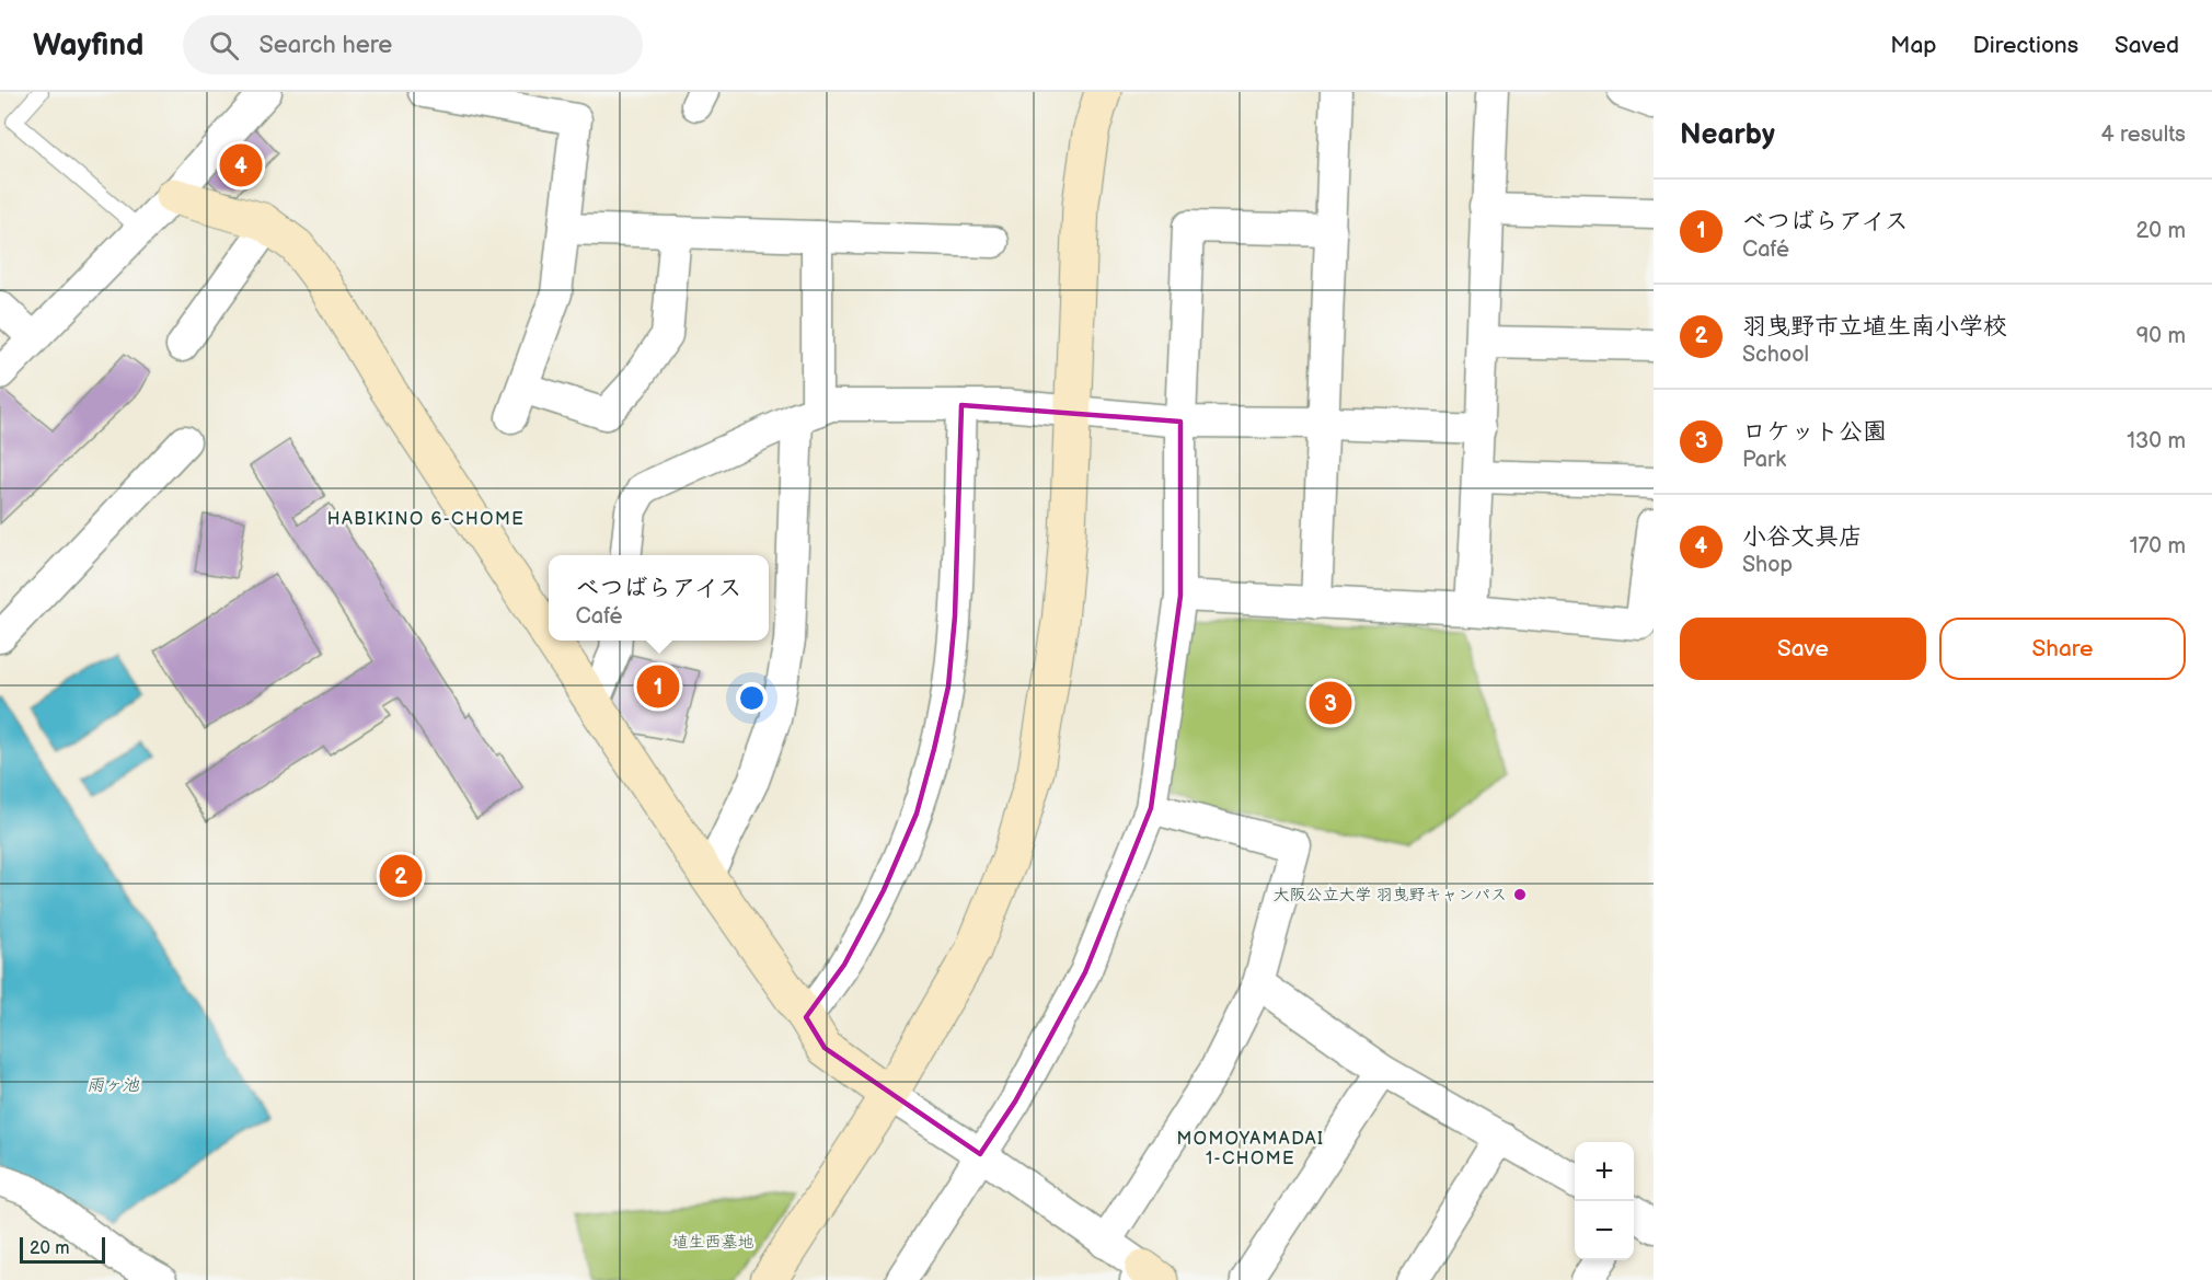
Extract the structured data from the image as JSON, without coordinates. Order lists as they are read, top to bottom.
{
  "districts": ["HABIKINO 6-CHOME", "MOMOYAMADAI 1-CHOME"],
  "water": ["雨ヶ池"],
  "parks": ["埴生西墓地"],
  "places": ["大阪公立大学 羽曳野キャンパス"],
  "scale_bar": "20 m",
  "page": {
    "header": "Wayfind",
    "search": "Search here",
    "nav": ["Map", "Directions", "Saved"],
    "heading": ["Nearby", "4 results"],
    "pins": [
      "4",
      "1",
      "3",
      "2"
    ],
    "list": [
      {
        "mark": "1",
        "name": "べつばらアイス",
        "note": "Café",
        "value": "20 m"
      },
      {
        "mark": "2",
        "name": "羽曳野市立埴生南小学校",
        "note": "School",
        "value": "90 m"
      },
      {
        "mark": "3",
        "name": "ロケット公園",
        "note": "Park",
        "value": "130 m"
      },
      {
        "mark": "4",
        "name": "小谷文具店",
        "note": "Shop",
        "value": "170 m"
      }
    ],
    "popup": ["べつばらアイス", "Café"],
    "buttons": ["Save", "Share"],
    "map_buttons": ["+", "−"],
    "scale": "20 m"
  }
}
